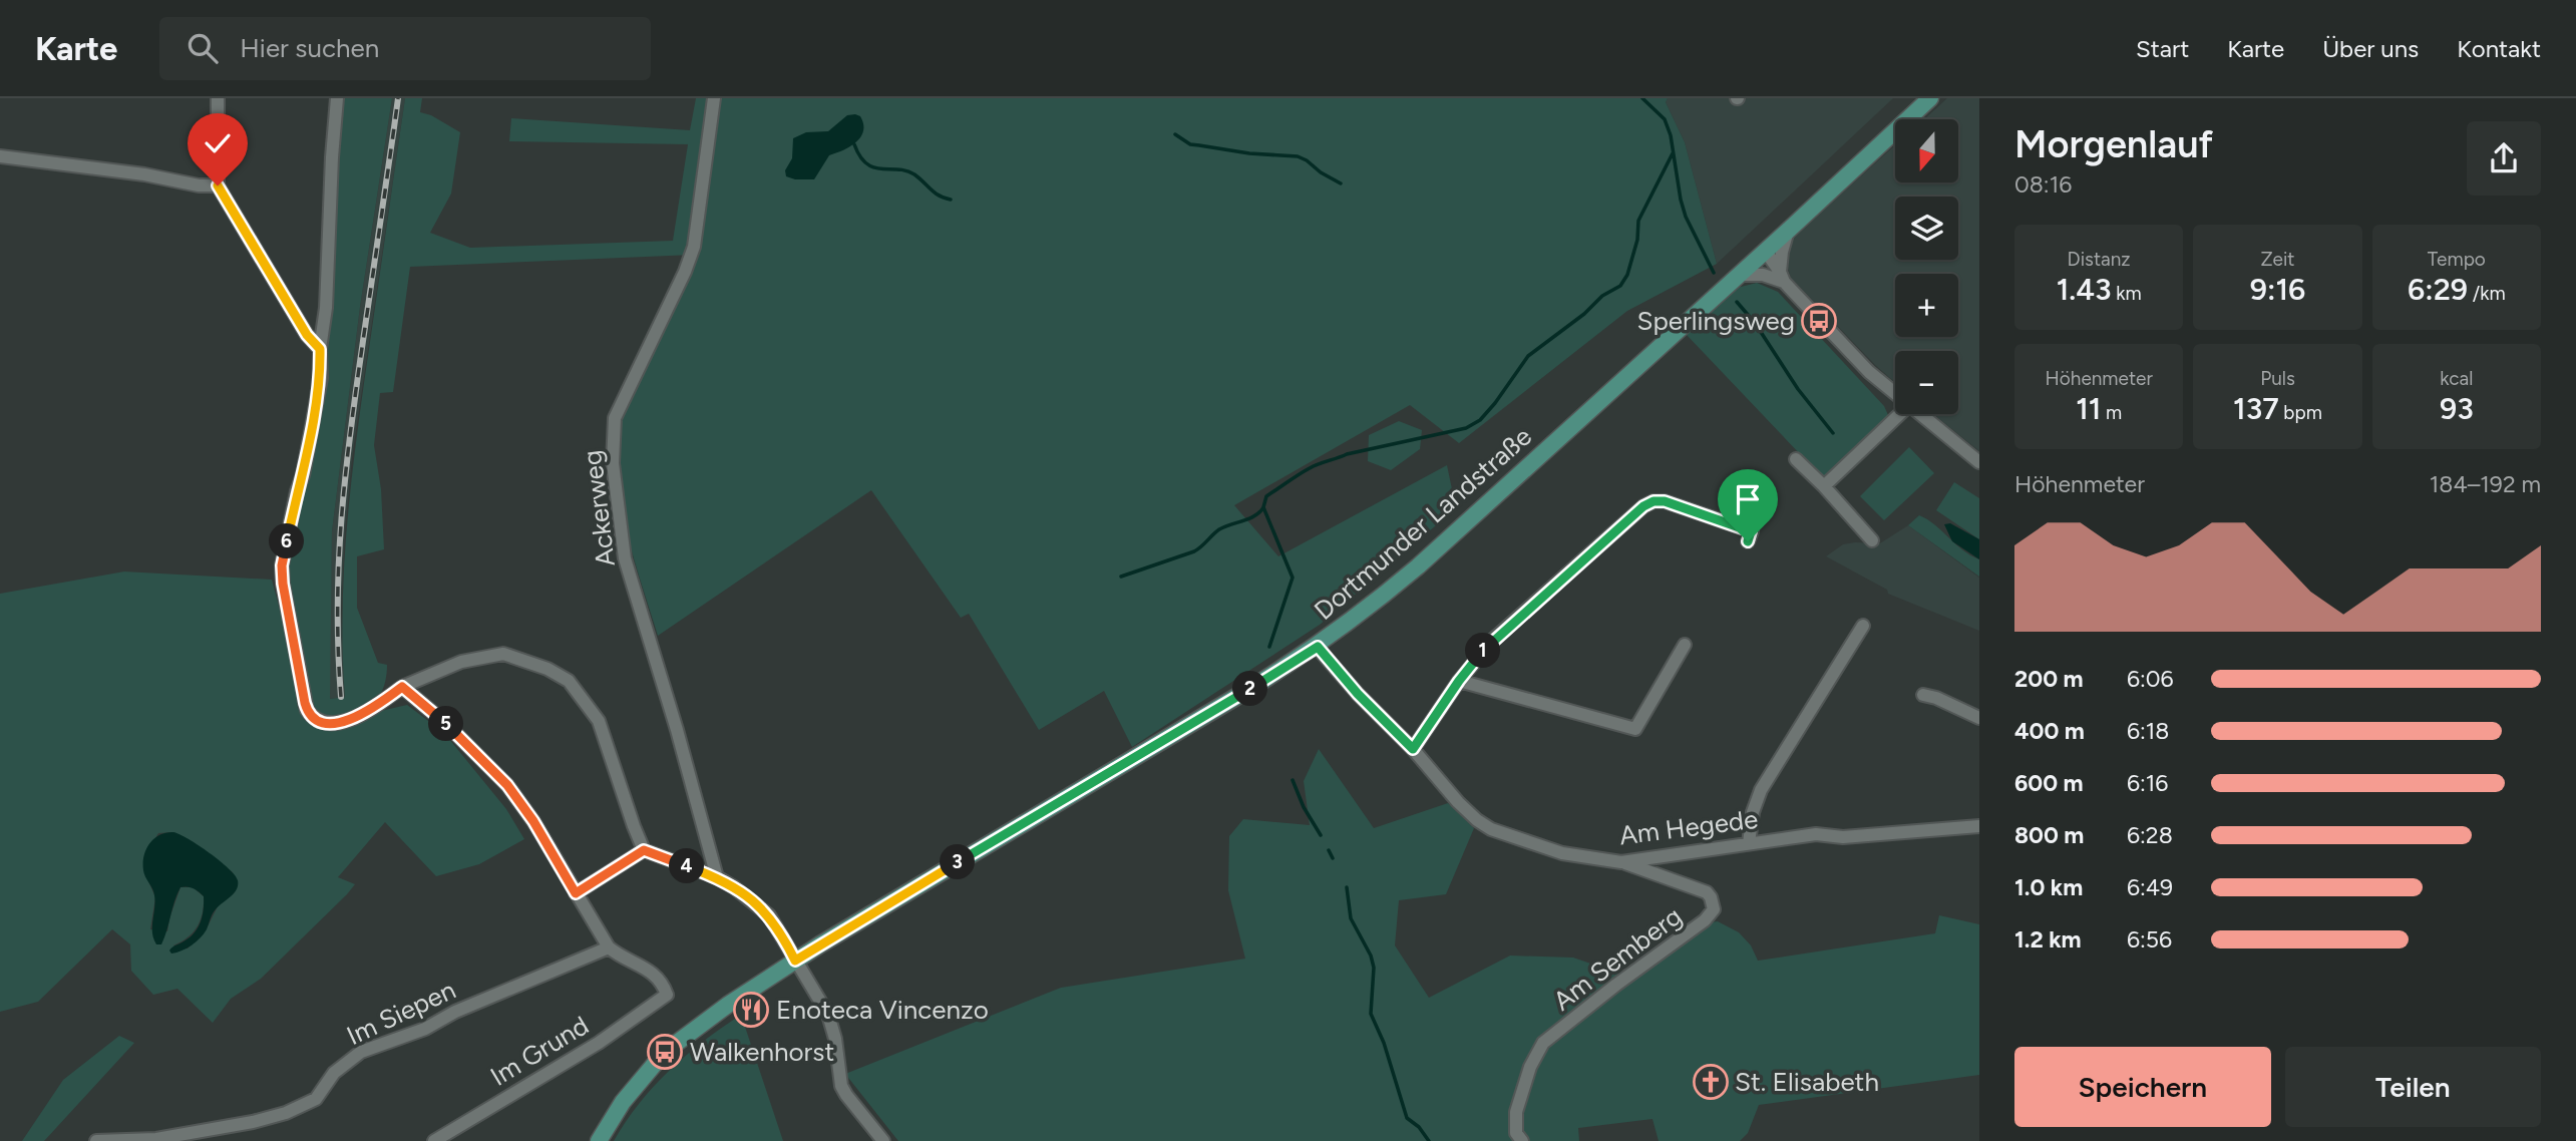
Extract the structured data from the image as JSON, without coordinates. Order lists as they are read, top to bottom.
{
  "streets": {
    "main road": ["Dortmunder Landstraße"],
    "street": [
      "Ackerweg",
      "Am Hegede",
      "Am Semberg",
      "Im Siepen",
      "Im Grund"
    ]
  },
  "crossings": [
    ["Dortmunder Landstraße", "Am Hegede"],
    ["Am Hegede", "Am Semberg"],
    ["Im Siepen", "Im Grund"]
  ],
  "places": {
    "bus stop": ["Sperlingsweg", "Walkenhorst"],
    "restaurant": ["Enoteca Vincenzo"],
    "church": ["St. Elisabeth"]
  },
  "north": "bottom",
  "page": {
    "header": "Karte",
    "search": "Hier suchen",
    "nav": [
      "Start",
      "Karte",
      "Über uns",
      "Kontakt"
    ],
    "heading": ["Morgenlauf", "08:16"],
    "map_buttons": ["+", "−"],
    "stats": [
      ["Distanz", "1.43 km"],
      ["Zeit", "9:16"],
      ["Tempo", "6:29 /km"],
      ["Höhenmeter", "11 m"],
      ["Puls", "137 bpm"],
      ["kcal", "93"]
    ],
    "chart": ["Höhenmeter", "184–192 m"],
    "pins": [
      "6",
      "1",
      "2",
      "5",
      "3",
      "4"
    ],
    "list": [
      {
        "name": "200 m",
        "note": "6:06"
      },
      {
        "name": "400 m",
        "note": "6:18"
      },
      {
        "name": "600 m",
        "note": "6:16"
      },
      {
        "name": "800 m",
        "note": "6:28"
      },
      {
        "name": "1.0 km",
        "note": "6:49"
      },
      {
        "name": "1.2 km",
        "note": "6:56"
      }
    ],
    "buttons": ["Speichern", "Teilen"]
  }
}
